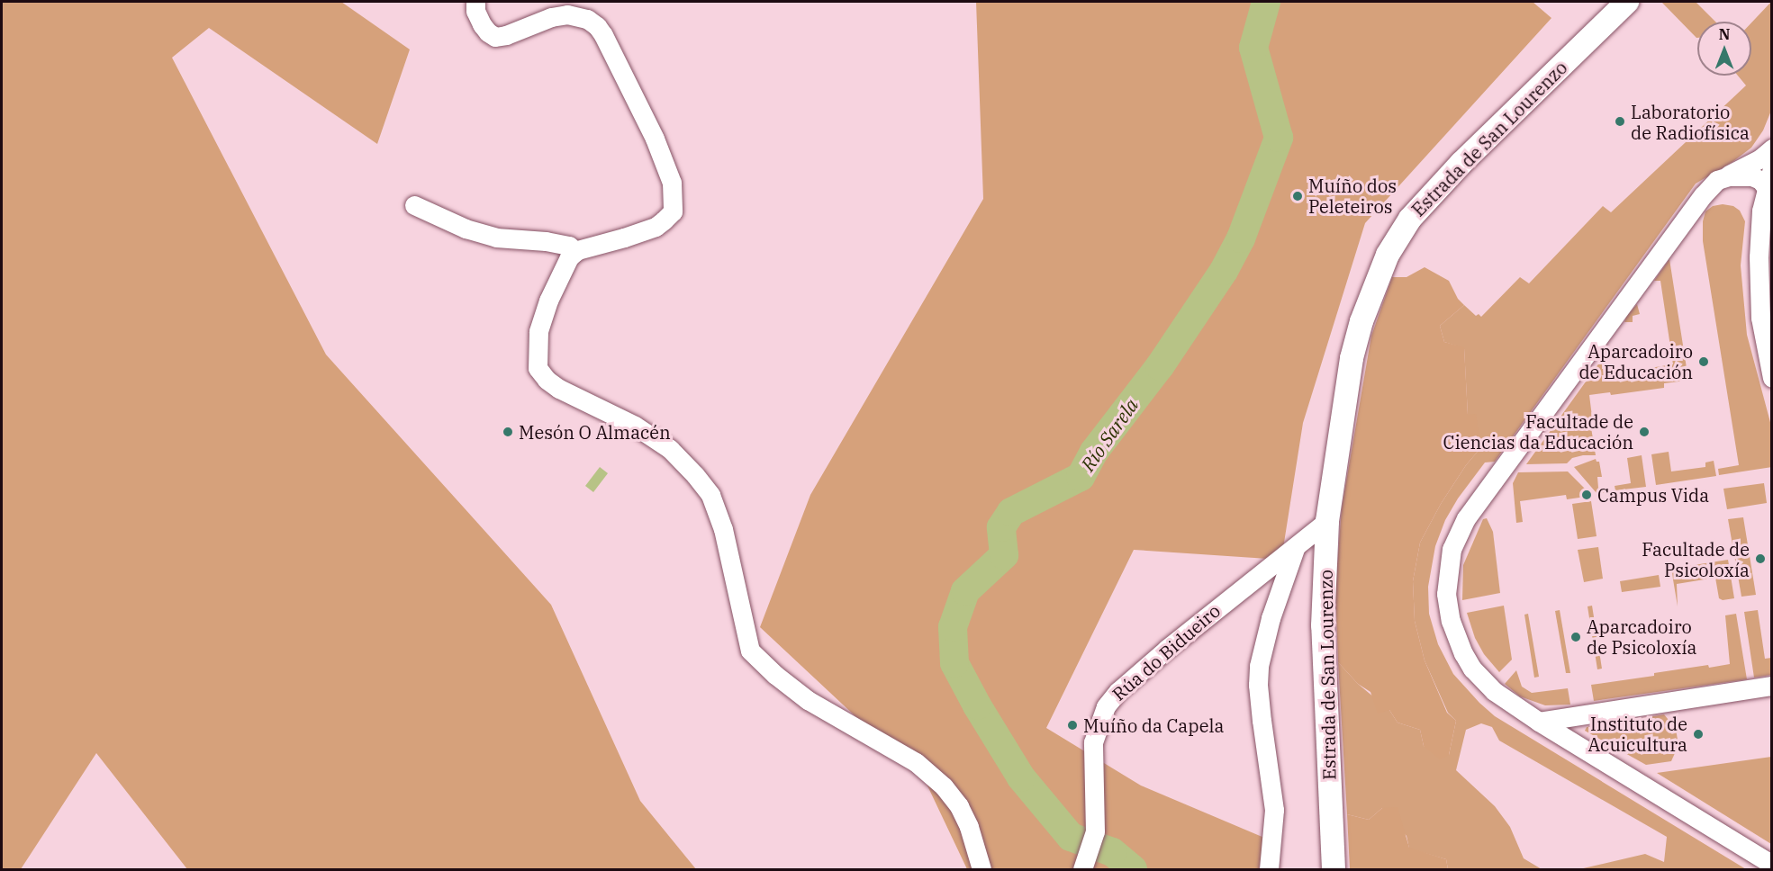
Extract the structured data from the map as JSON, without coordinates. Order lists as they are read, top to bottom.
{
  "streets": {
    "street": ["Estrada de San Lourenzo", "Rúa do Bidueiro"]
  },
  "crossings": [
    ["Estrada de San Lourenzo", "Rúa do Bidueiro"]
  ],
  "water": ["Río Sarela"],
  "places": [
    "Laboratorio de Radiofísica",
    "Muíño dos Peleteiros",
    "Aparcadoiro de Educación",
    "Mesón O Almacén",
    "Facultade de Ciencias da Educación",
    "Campus Vida",
    "Facultade de Psicoloxía",
    "Aparcadoiro de Psicoloxía",
    "Muíño da Capela",
    "Instituto de Acuicultura"
  ],
  "north": "top"
}
